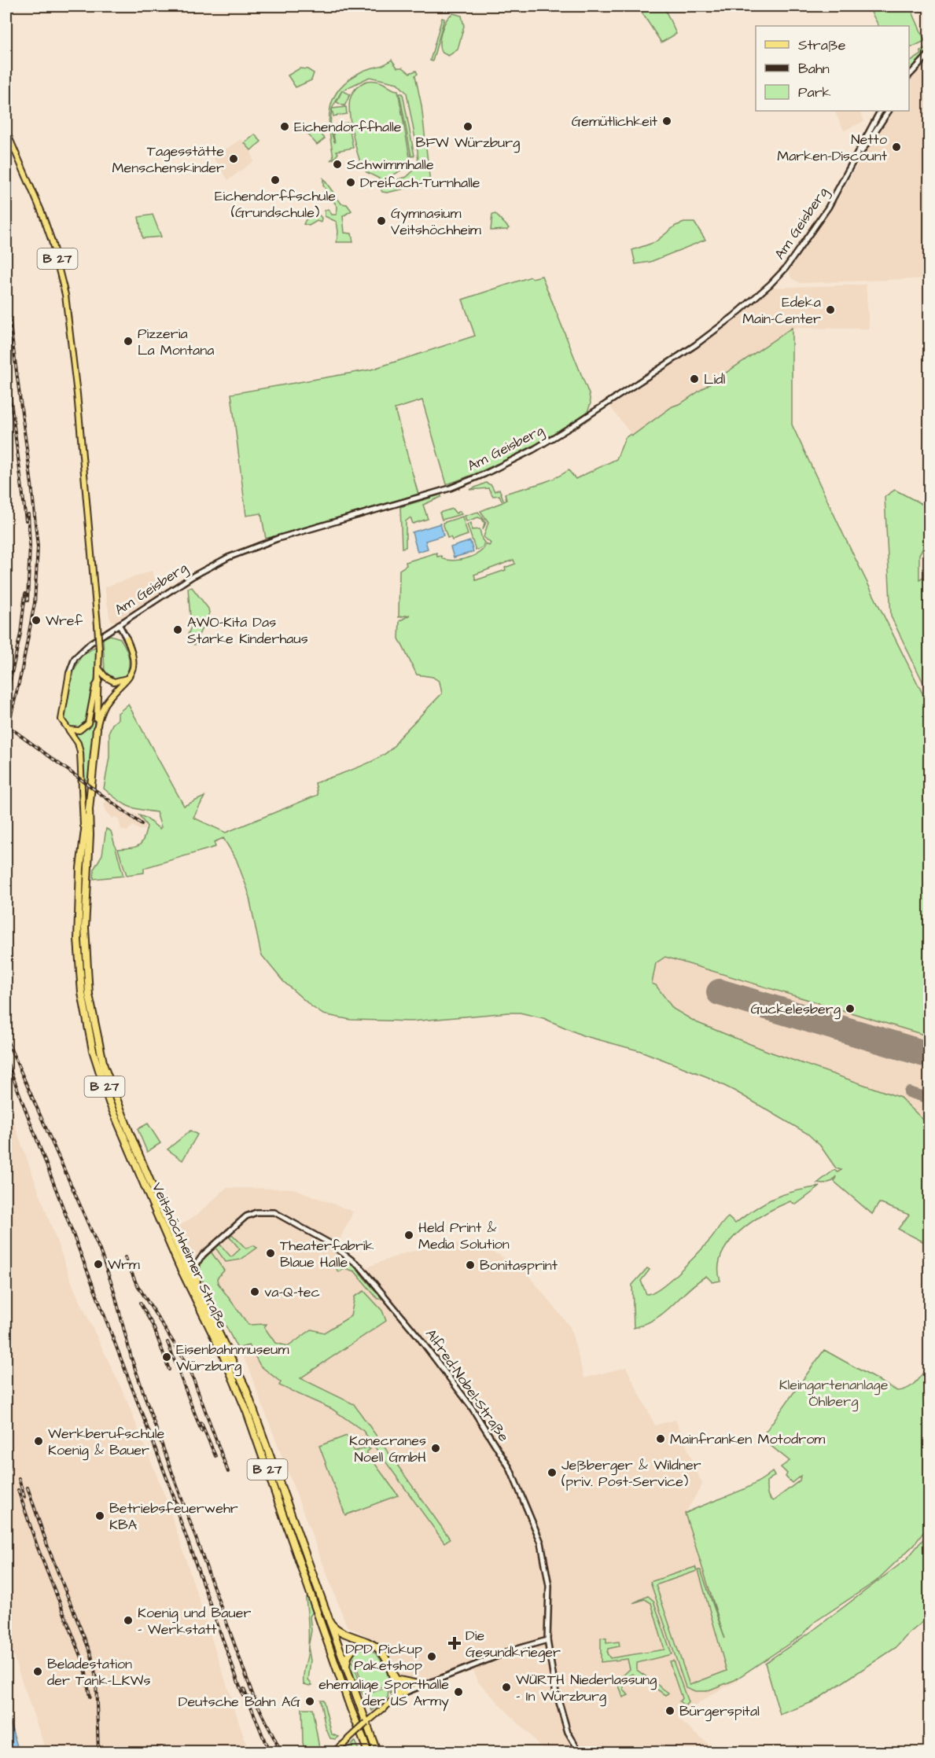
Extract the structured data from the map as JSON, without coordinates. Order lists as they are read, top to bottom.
{
  "streets": {
    "highway": ["B 27", "Veitshöchheimer Straße"],
    "street": ["Am Geisberg", "Alfred-Nobel-Straße"]
  },
  "crossings": [
    ["B 27", "Veitshöchheimer Straße"]
  ],
  "parks": ["Kleingartenanlage Öhlberg"],
  "places": {
    "other": [
      "Gemütlichkeit",
      "Eichendorffhalle",
      "BFW Würzburg",
      "Netto Marken-Discount",
      "Tagesstätte Menschenskinder",
      "Schwimmhalle",
      "Eichendorffschule (Grundschule)",
      "Dreifach-Turnhalle",
      "Gymnasium Veitshöchheim",
      "Edeka Main-Center",
      "Pizzeria La Montana",
      "Lidl",
      "Wref",
      "AWO-Kita Das Starke Kinderhaus",
      "Guckelesberg",
      "Held Print & Media Solution",
      "Theaterfabrik Blaue Halle",
      "Wrm",
      "Bonitasprint",
      "va-Q-tec",
      "Eisenbahnmuseum Würzburg",
      "Mainfranken Motodrom",
      "Werkberufschule Koenig & Bauer",
      "Konecranes Noell GmbH",
      "Jeßberger & Wildner (priv. Post-Service)",
      "Betriebsfeuerwehr KBA",
      "Koenig und Bauer - Werkstatt",
      "DPD Pickup Paketshop",
      "Beladestation der Tank-LKWs",
      "WÜRTH Niederlassung - In Würzburg",
      "ehemalige Sporthalle der US Army",
      "Deutsche Bahn AG",
      "Bürgerspital"
    ],
    "health": ["Die Gesundkrieger"]
  },
  "legend": ["Straße", "Bahn", "Park"]
}
